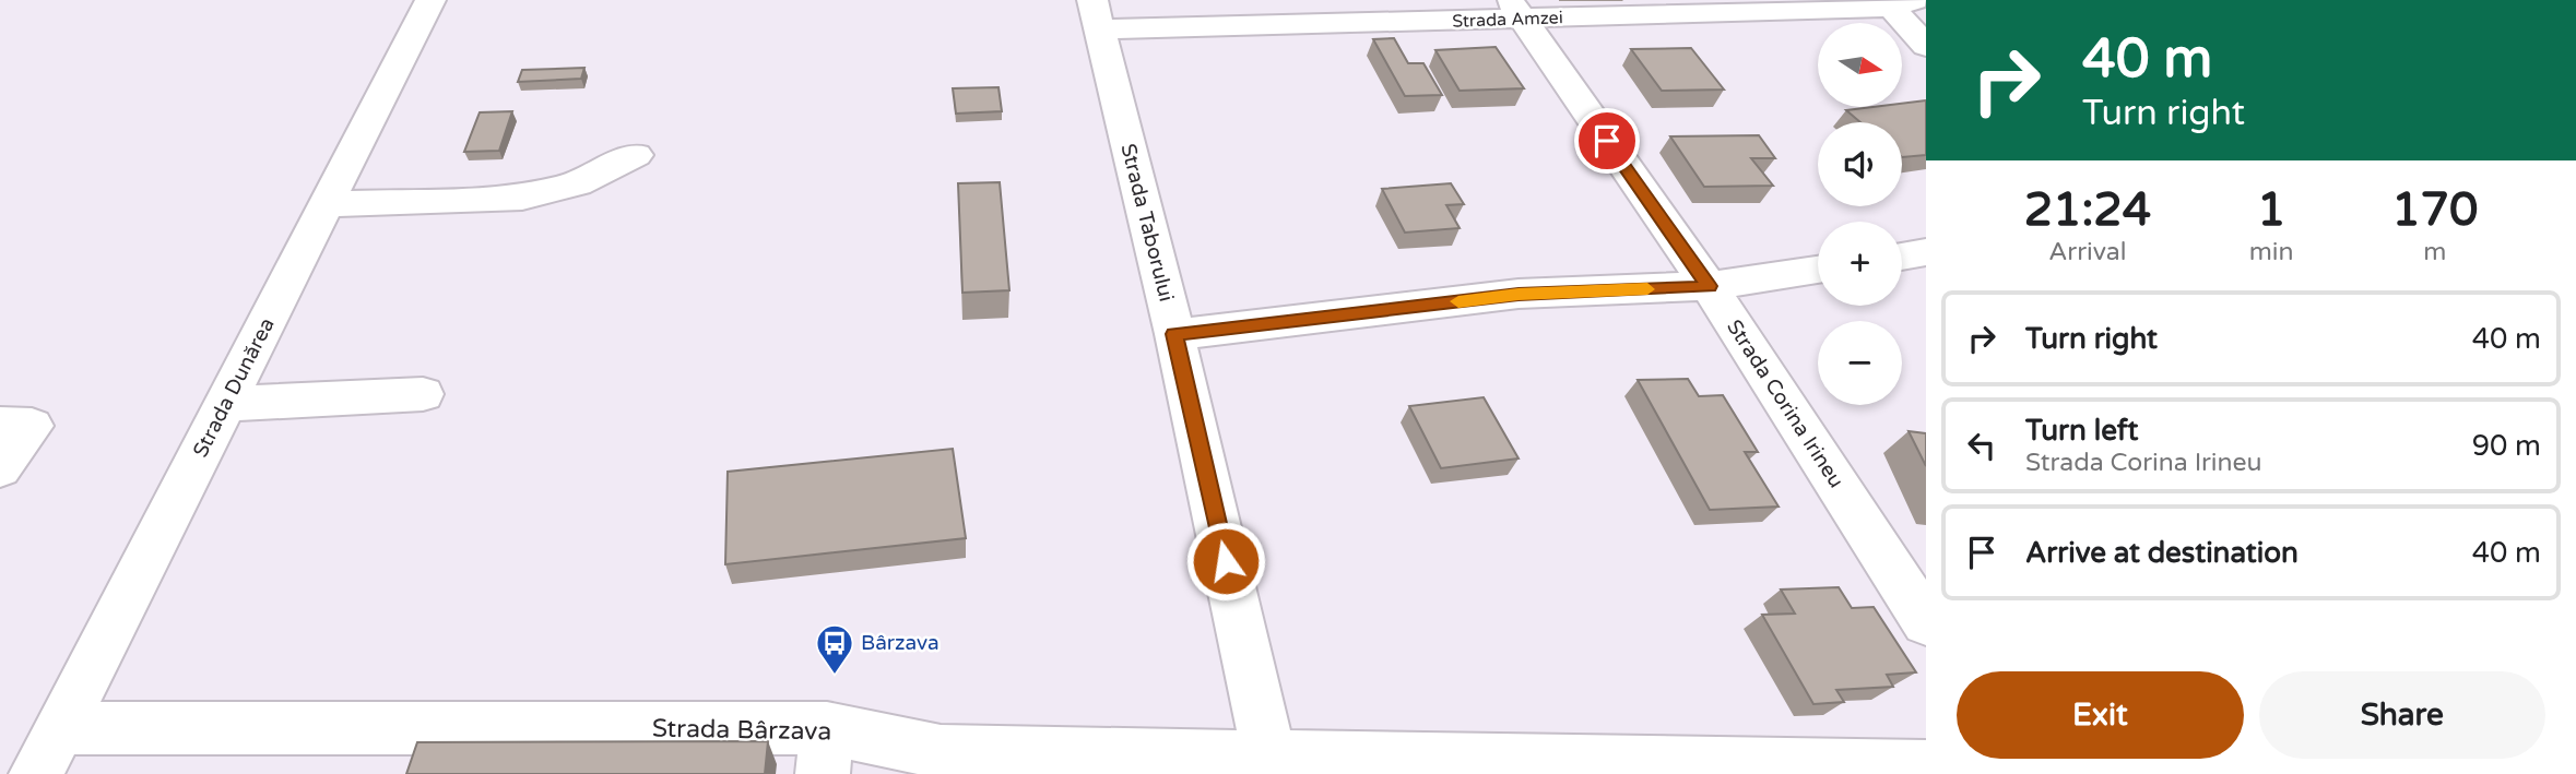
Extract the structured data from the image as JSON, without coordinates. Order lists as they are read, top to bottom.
{
  "streets": {
    "street": [
      "Strada Amzei",
      "Strada Taborului",
      "Strada Dunărea",
      "Strada Corina Irineu",
      "Strada Bârzava"
    ]
  },
  "crossings": [
    ["Strada Amzei", "Strada Taborului"],
    ["Strada Amzei", "Strada Corina Irineu"],
    ["Strada Taborului", "Strada Bârzava"],
    ["Strada Dunărea", "Strada Bârzava"]
  ],
  "places": {
    "bus stop": ["Bârzava"]
  },
  "north": "right",
  "page": {
    "turn": ["40 m", "Turn right"],
    "map_buttons": ["+", "−"],
    "eta": [
      "21:24",
      "Arrival",
      "1",
      "min",
      "170",
      "m"
    ],
    "list": [
      {
        "name": "Turn right",
        "value": "40 m"
      },
      {
        "name": "Turn left",
        "note": "Strada Corina Irineu",
        "value": "90 m"
      },
      {
        "name": "Arrive at destination",
        "value": "40 m"
      }
    ],
    "buttons": ["Exit", "Share"]
  }
}
